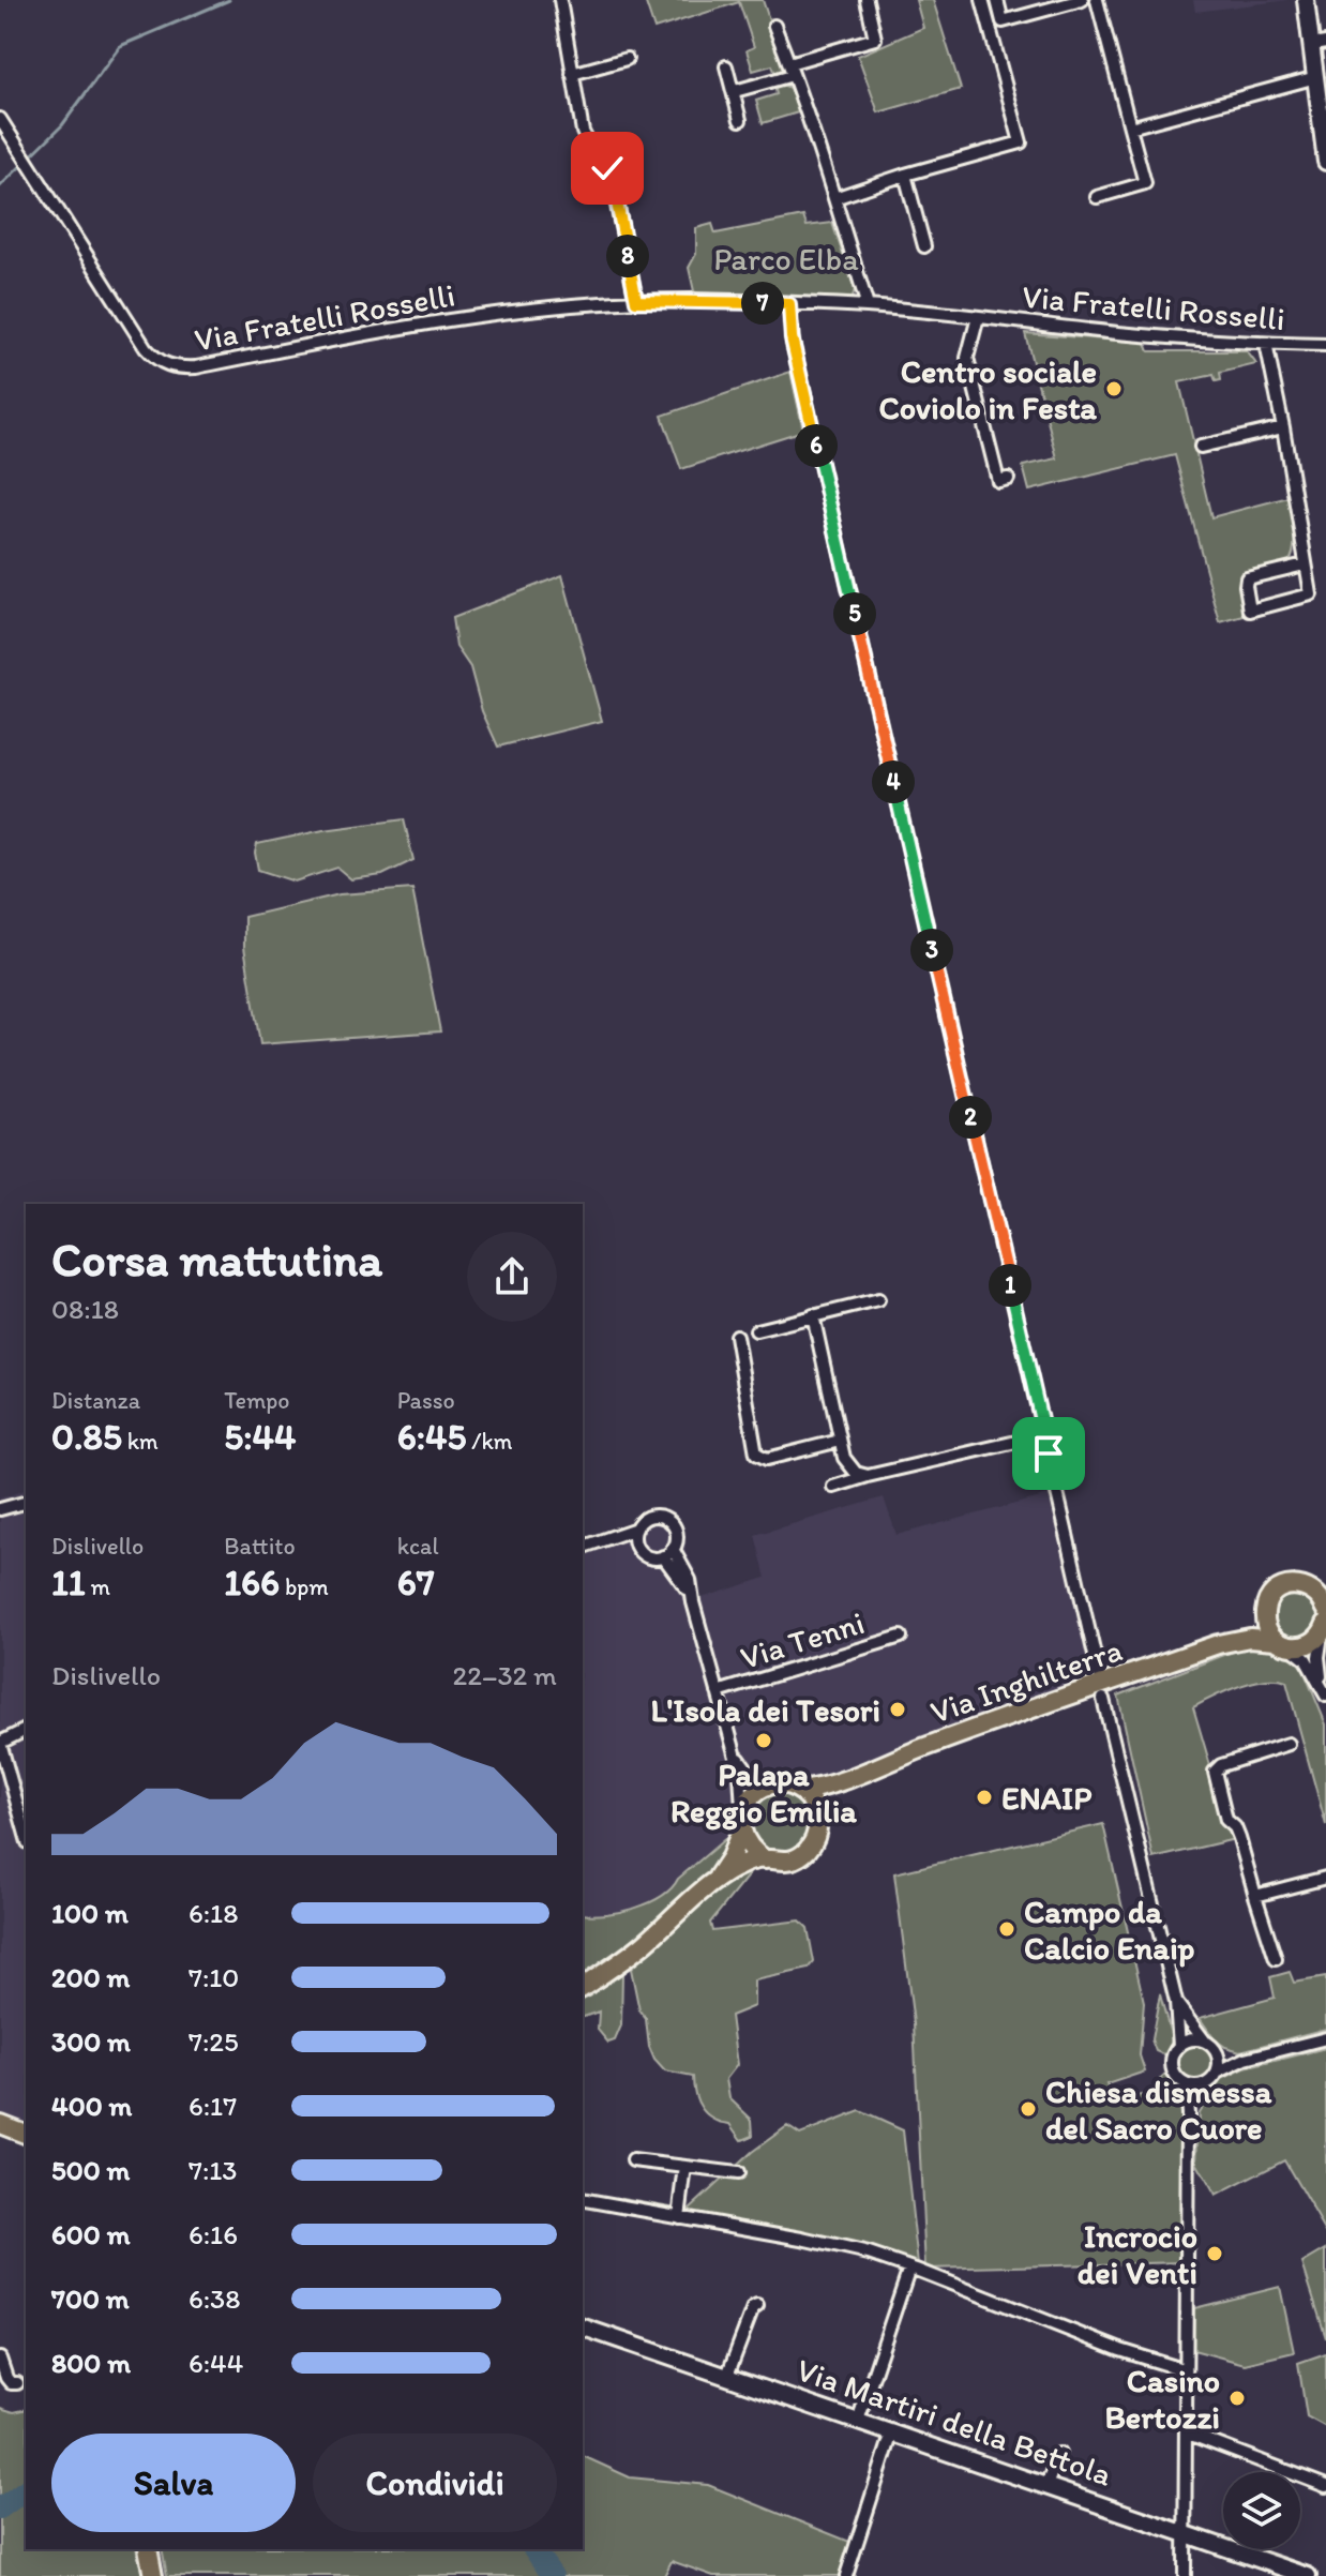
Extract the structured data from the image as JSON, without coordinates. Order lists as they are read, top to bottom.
{
  "streets": {
    "main road": ["Via Inghilterra", "Via Martiri della Bettola"],
    "street": ["Via Fratelli Rosselli", "Via Tenni"]
  },
  "parks": ["Parco Elba"],
  "places": [
    "Centro sociale Coviolo in Festa",
    "L'Isola dei Tesori",
    "Palapa Reggio Emilia",
    "ENAIP",
    "Campo da Calcio Enaip",
    "Chiesa dismessa del Sacro Cuore",
    "Incrocio dei Venti",
    "Casino Bertozzi"
  ],
  "page": {
    "pins": [
      "8",
      "7",
      "6",
      "5",
      "4",
      "3",
      "2",
      "1"
    ],
    "heading": ["Corsa mattutina", "08:18"],
    "stats": [
      ["Distanza", "0.85 km"],
      ["Tempo", "5:44"],
      ["Passo", "6:45 /km"],
      ["Dislivello", "11 m"],
      ["Battito", "166 bpm"],
      ["kcal", "67"]
    ],
    "chart": ["Dislivello", "22–32 m"],
    "list": [
      {
        "name": "100 m",
        "note": "6:18"
      },
      {
        "name": "200 m",
        "note": "7:10"
      },
      {
        "name": "300 m",
        "note": "7:25"
      },
      {
        "name": "400 m",
        "note": "6:17"
      },
      {
        "name": "500 m",
        "note": "7:13"
      },
      {
        "name": "600 m",
        "note": "6:16"
      },
      {
        "name": "700 m",
        "note": "6:38"
      },
      {
        "name": "800 m",
        "note": "6:44"
      }
    ],
    "buttons": ["Salva", "Condividi"]
  }
}
